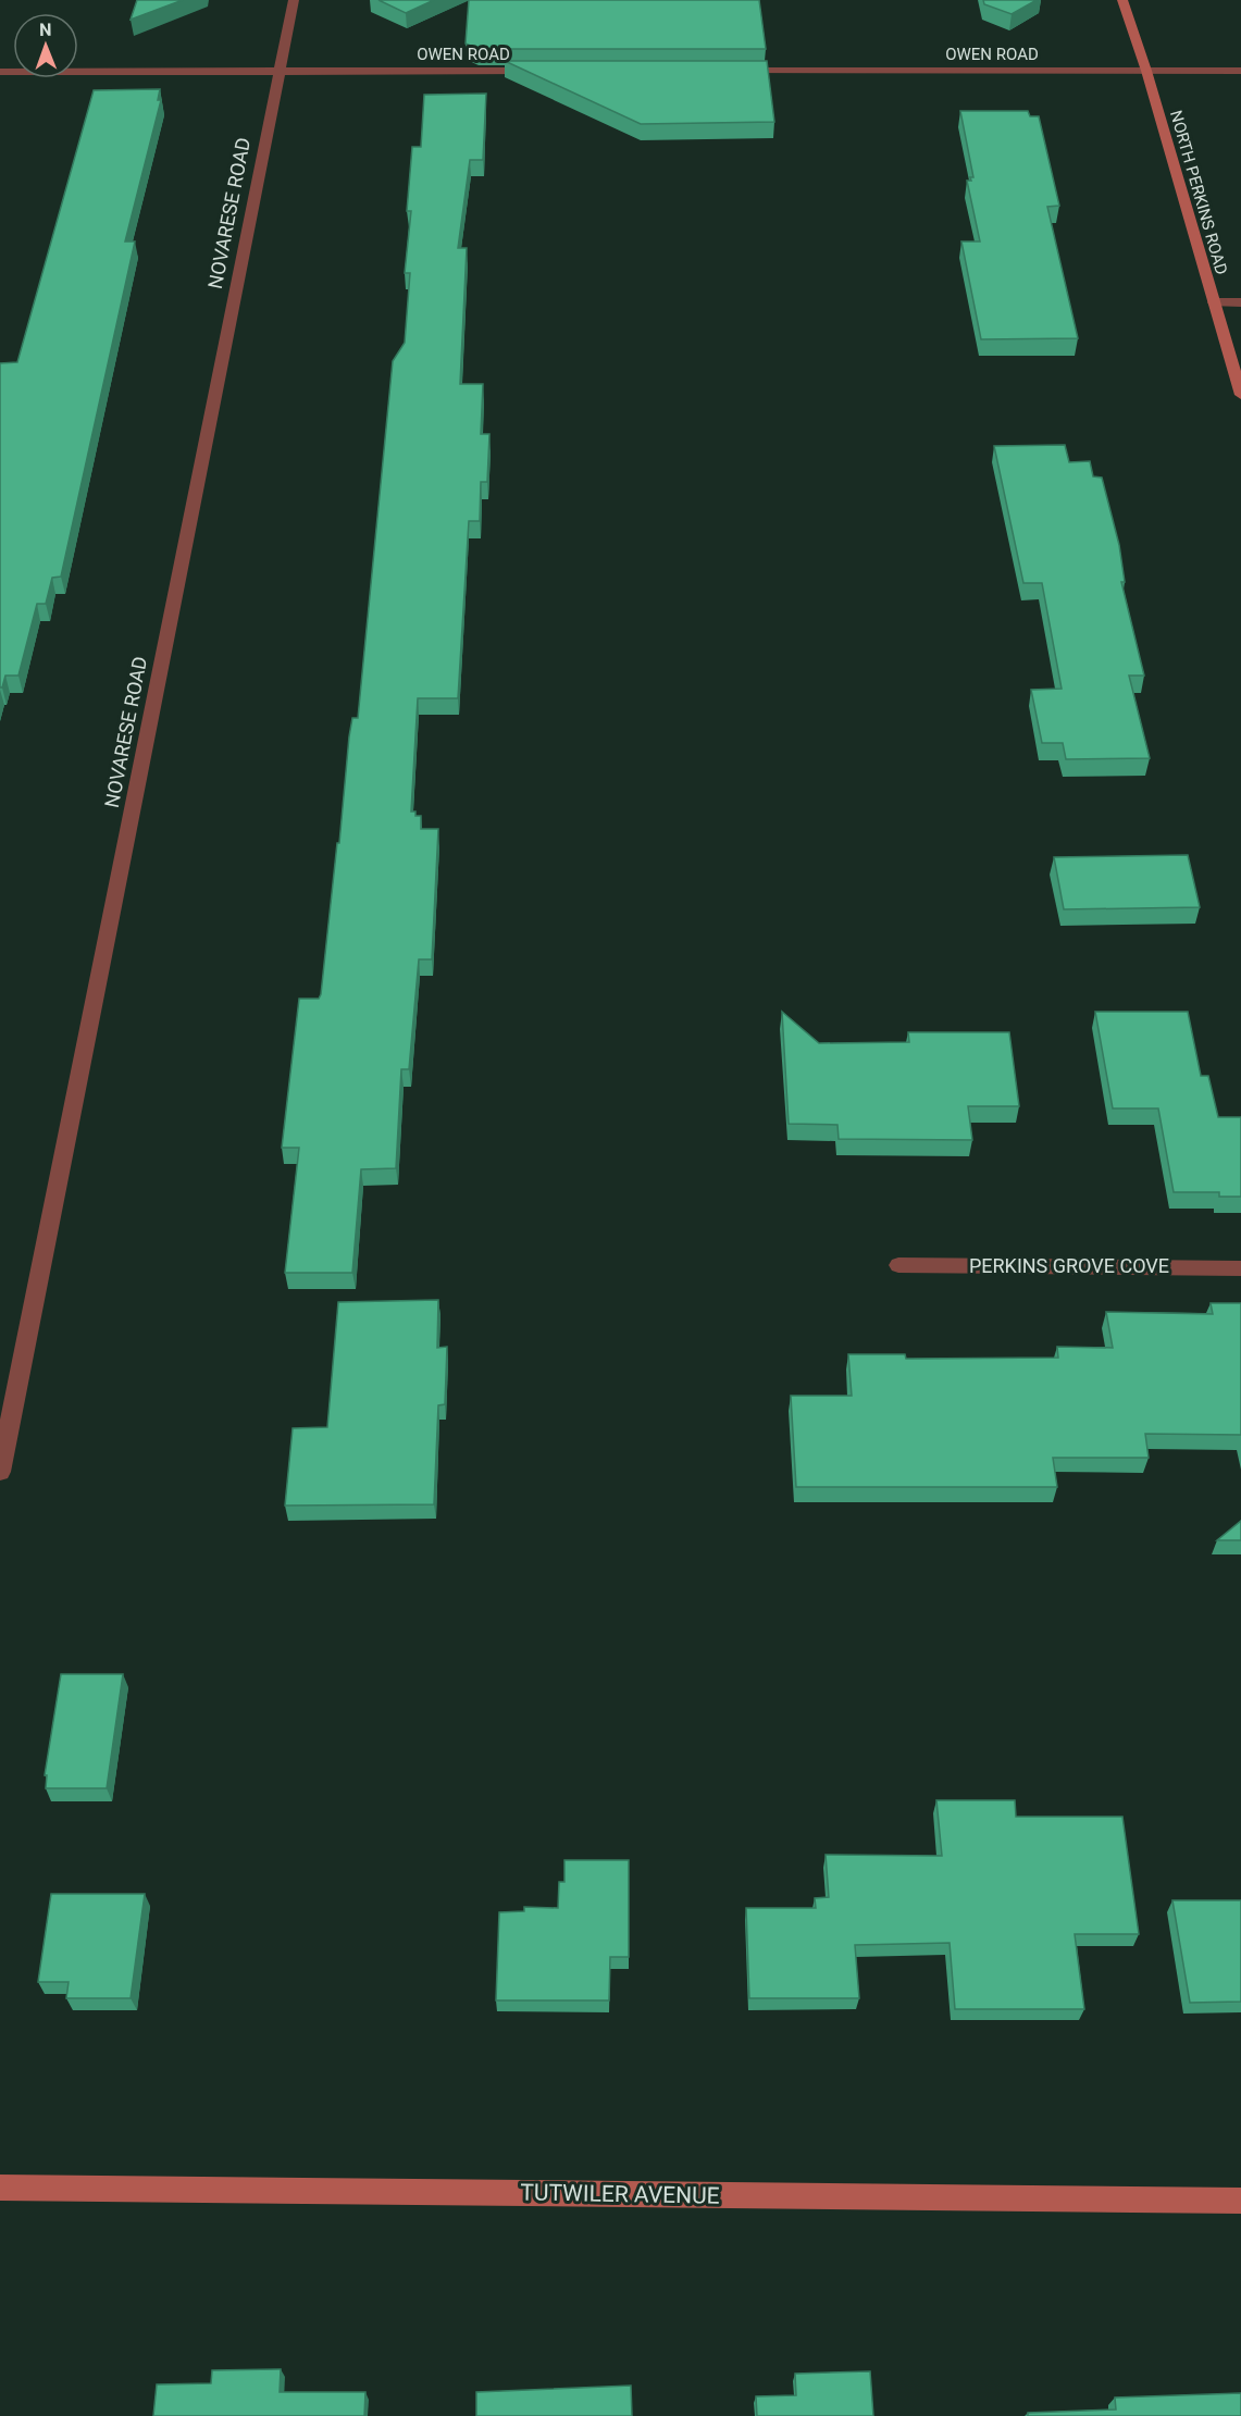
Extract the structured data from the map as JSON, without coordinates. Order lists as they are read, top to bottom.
{
  "streets": {
    "street": [
      "OWEN ROAD",
      "NORTH PERKINS ROAD",
      "NOVARESE ROAD",
      "PERKINS GROVE COVE",
      "TUTWILER AVENUE"
    ]
  },
  "crossings": [
    ["OWEN ROAD", "NORTH PERKINS ROAD"],
    ["OWEN ROAD", "NOVARESE ROAD"]
  ],
  "north": "top"
}
